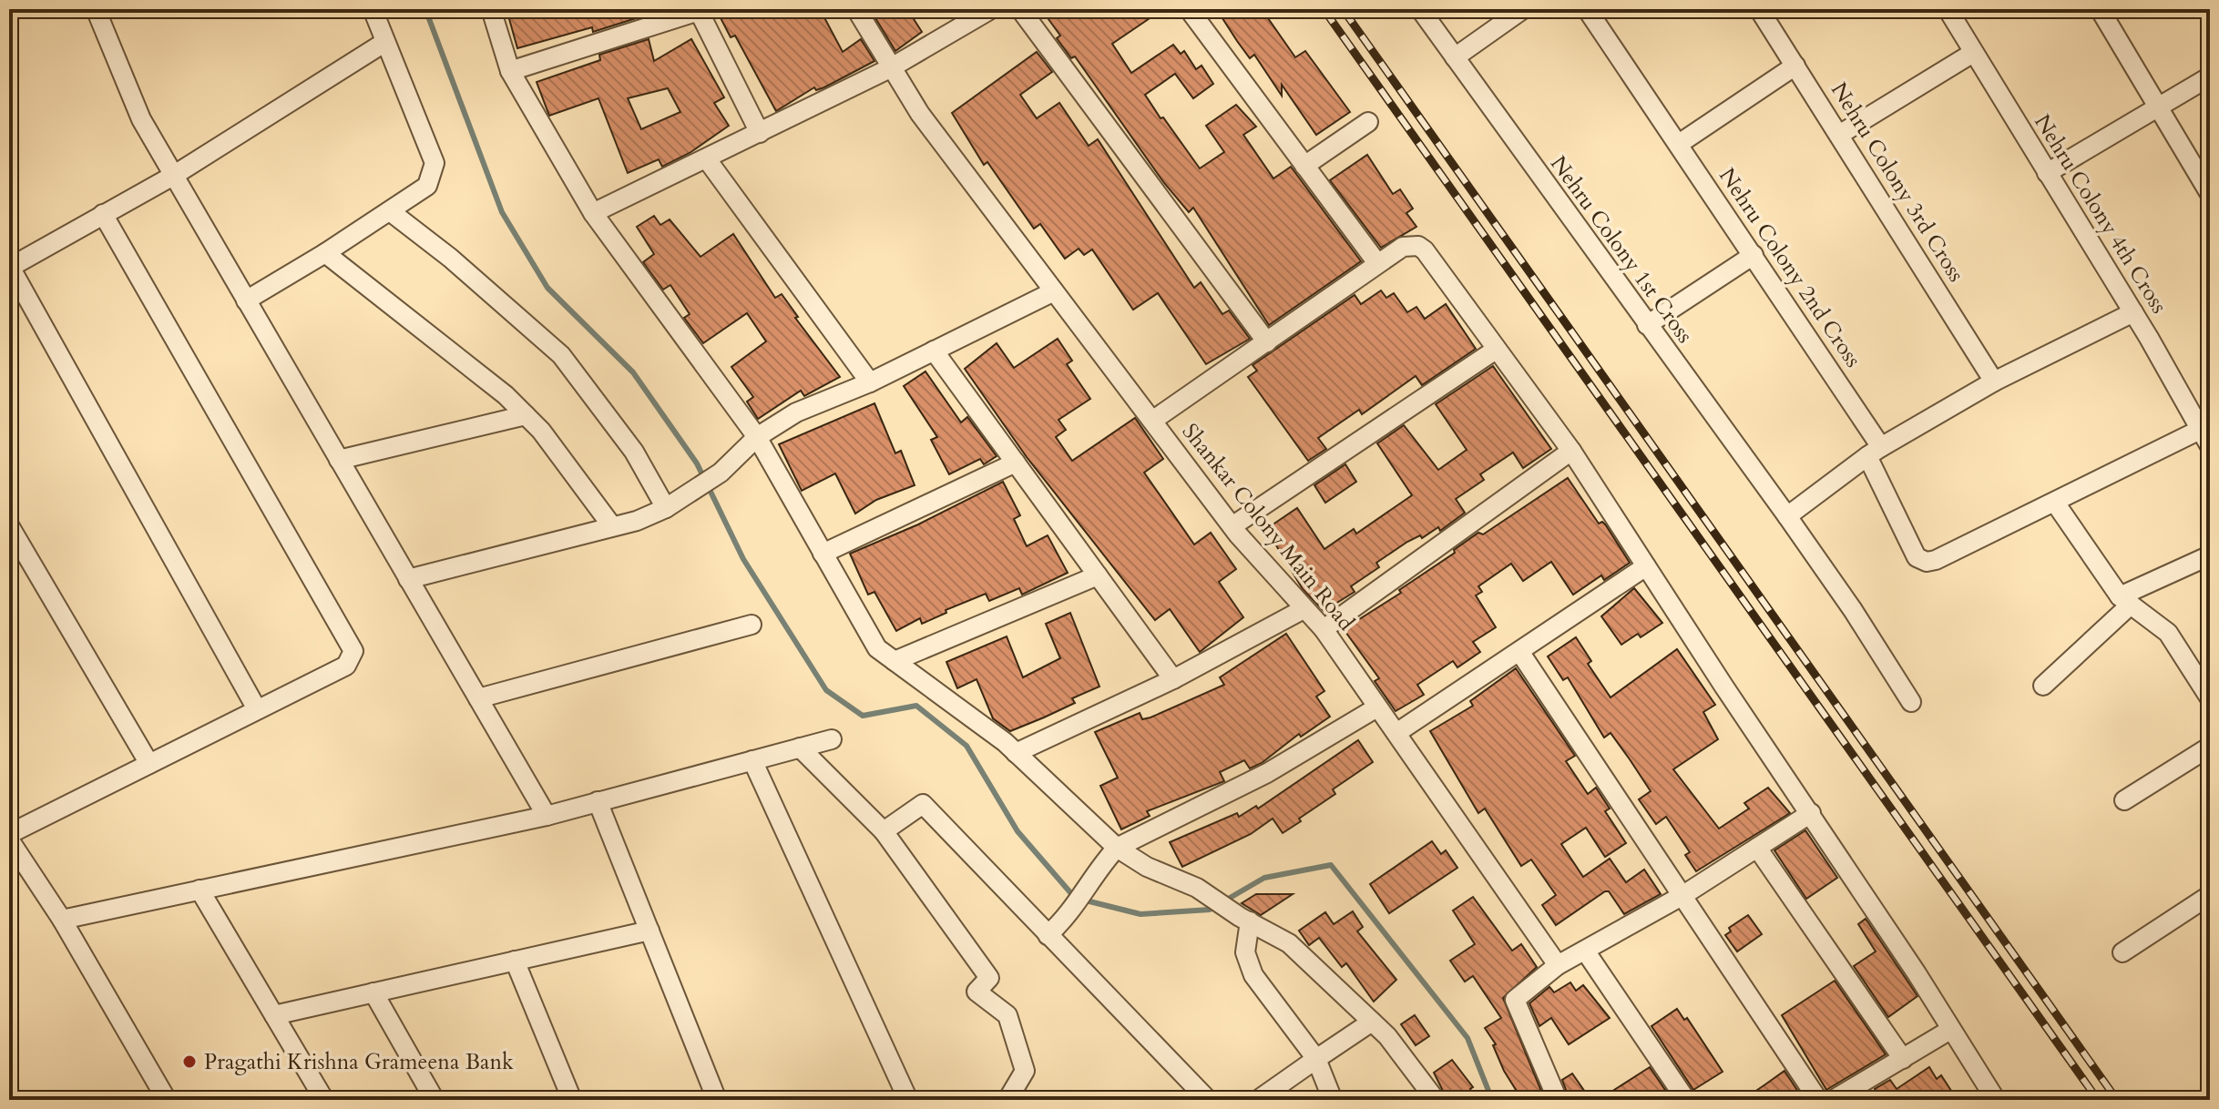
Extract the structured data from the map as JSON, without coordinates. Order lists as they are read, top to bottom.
{
  "streets": {
    "street": [
      "Nehru Colony 3rd Cross",
      "Nehru Colony 4th Cross",
      "Nehru Colony 1st Cross",
      "Nehru Colony 2nd Cross",
      "Shankar Colony Main Road"
    ]
  },
  "places": ["Pragathi Krishna Grameena Bank"]
}
